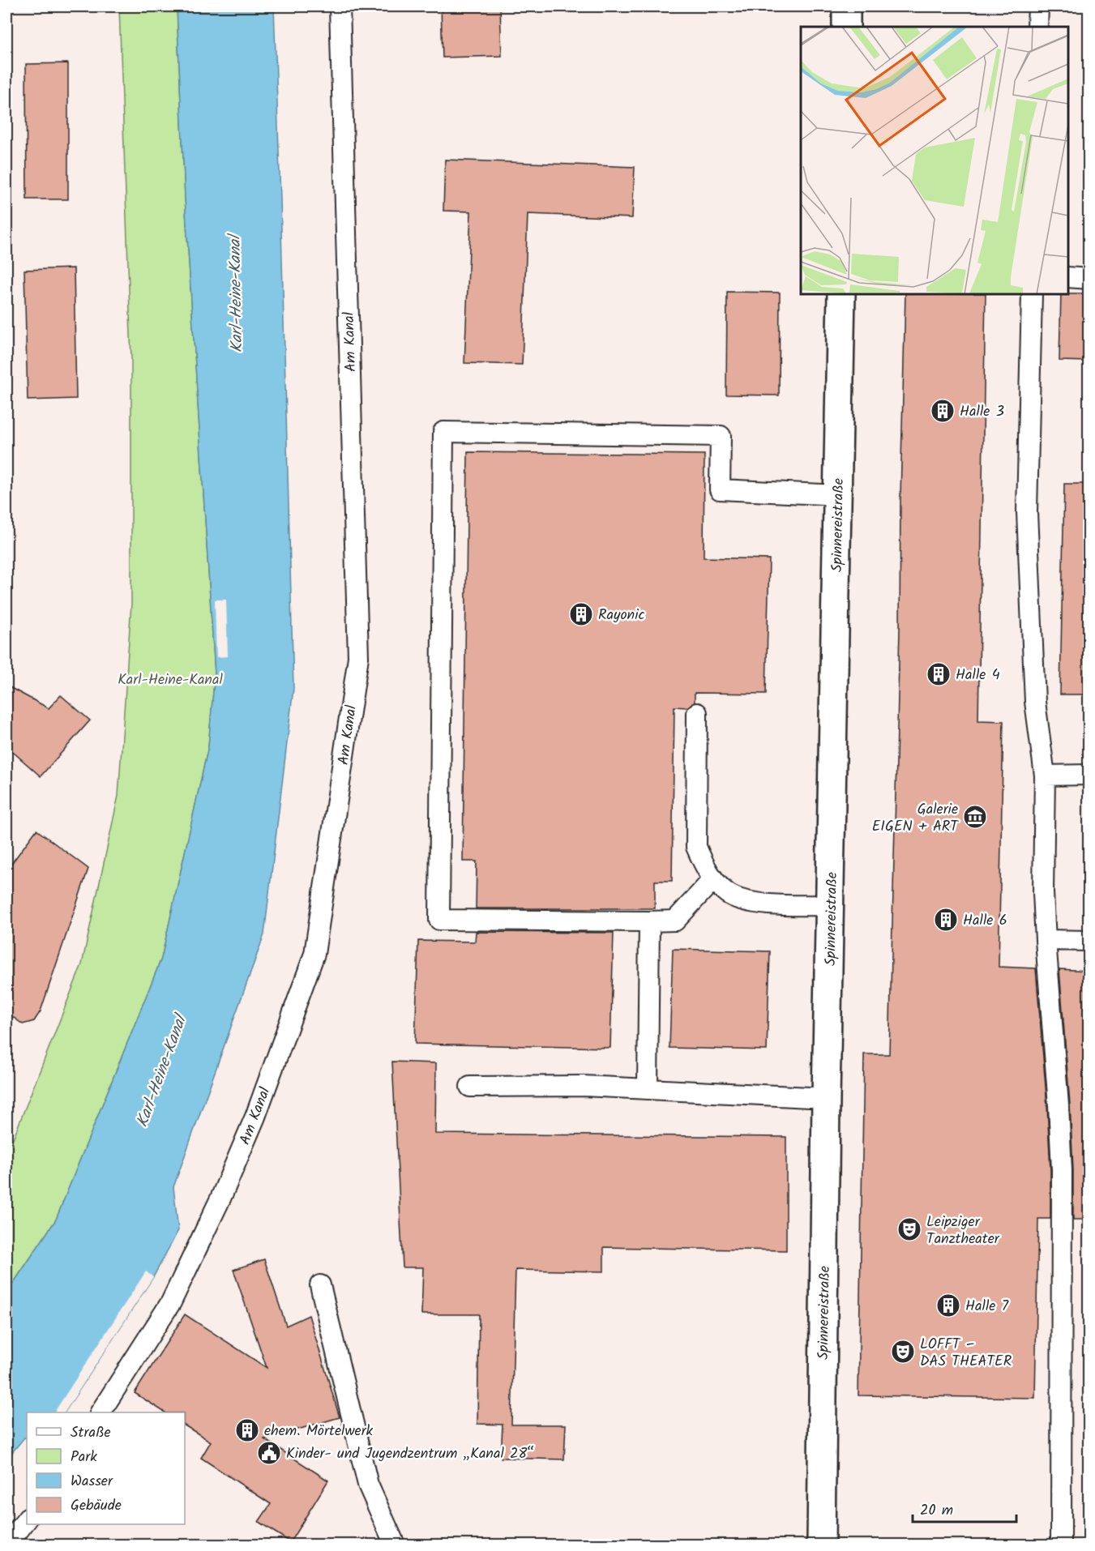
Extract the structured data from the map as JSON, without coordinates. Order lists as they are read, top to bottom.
{
  "streets": {
    "street": ["Spinnereistraße"],
    "lane": ["Am Kanal"]
  },
  "water": ["Karl-Heine-Kanal"],
  "parks": ["Karl-Heine-Kanal"],
  "places": {
    "building": [
      "Halle 3",
      "Rayonic",
      "Halle 4",
      "Halle 6",
      "Halle 7",
      "ehem. Mörtelwerk"
    ],
    "museum": ["Galerie EIGEN + ART"],
    "theatre": ["Leipziger Tanztheater", "LOFFT – DAS THEATER"],
    "public building": ["Kinder- und Jugendzentrum „Kanal 28“"]
  },
  "legend": [
    "Straße",
    "Park",
    "Wasser",
    "Gebäude"
  ],
  "scale_bar": "20 m"
}
